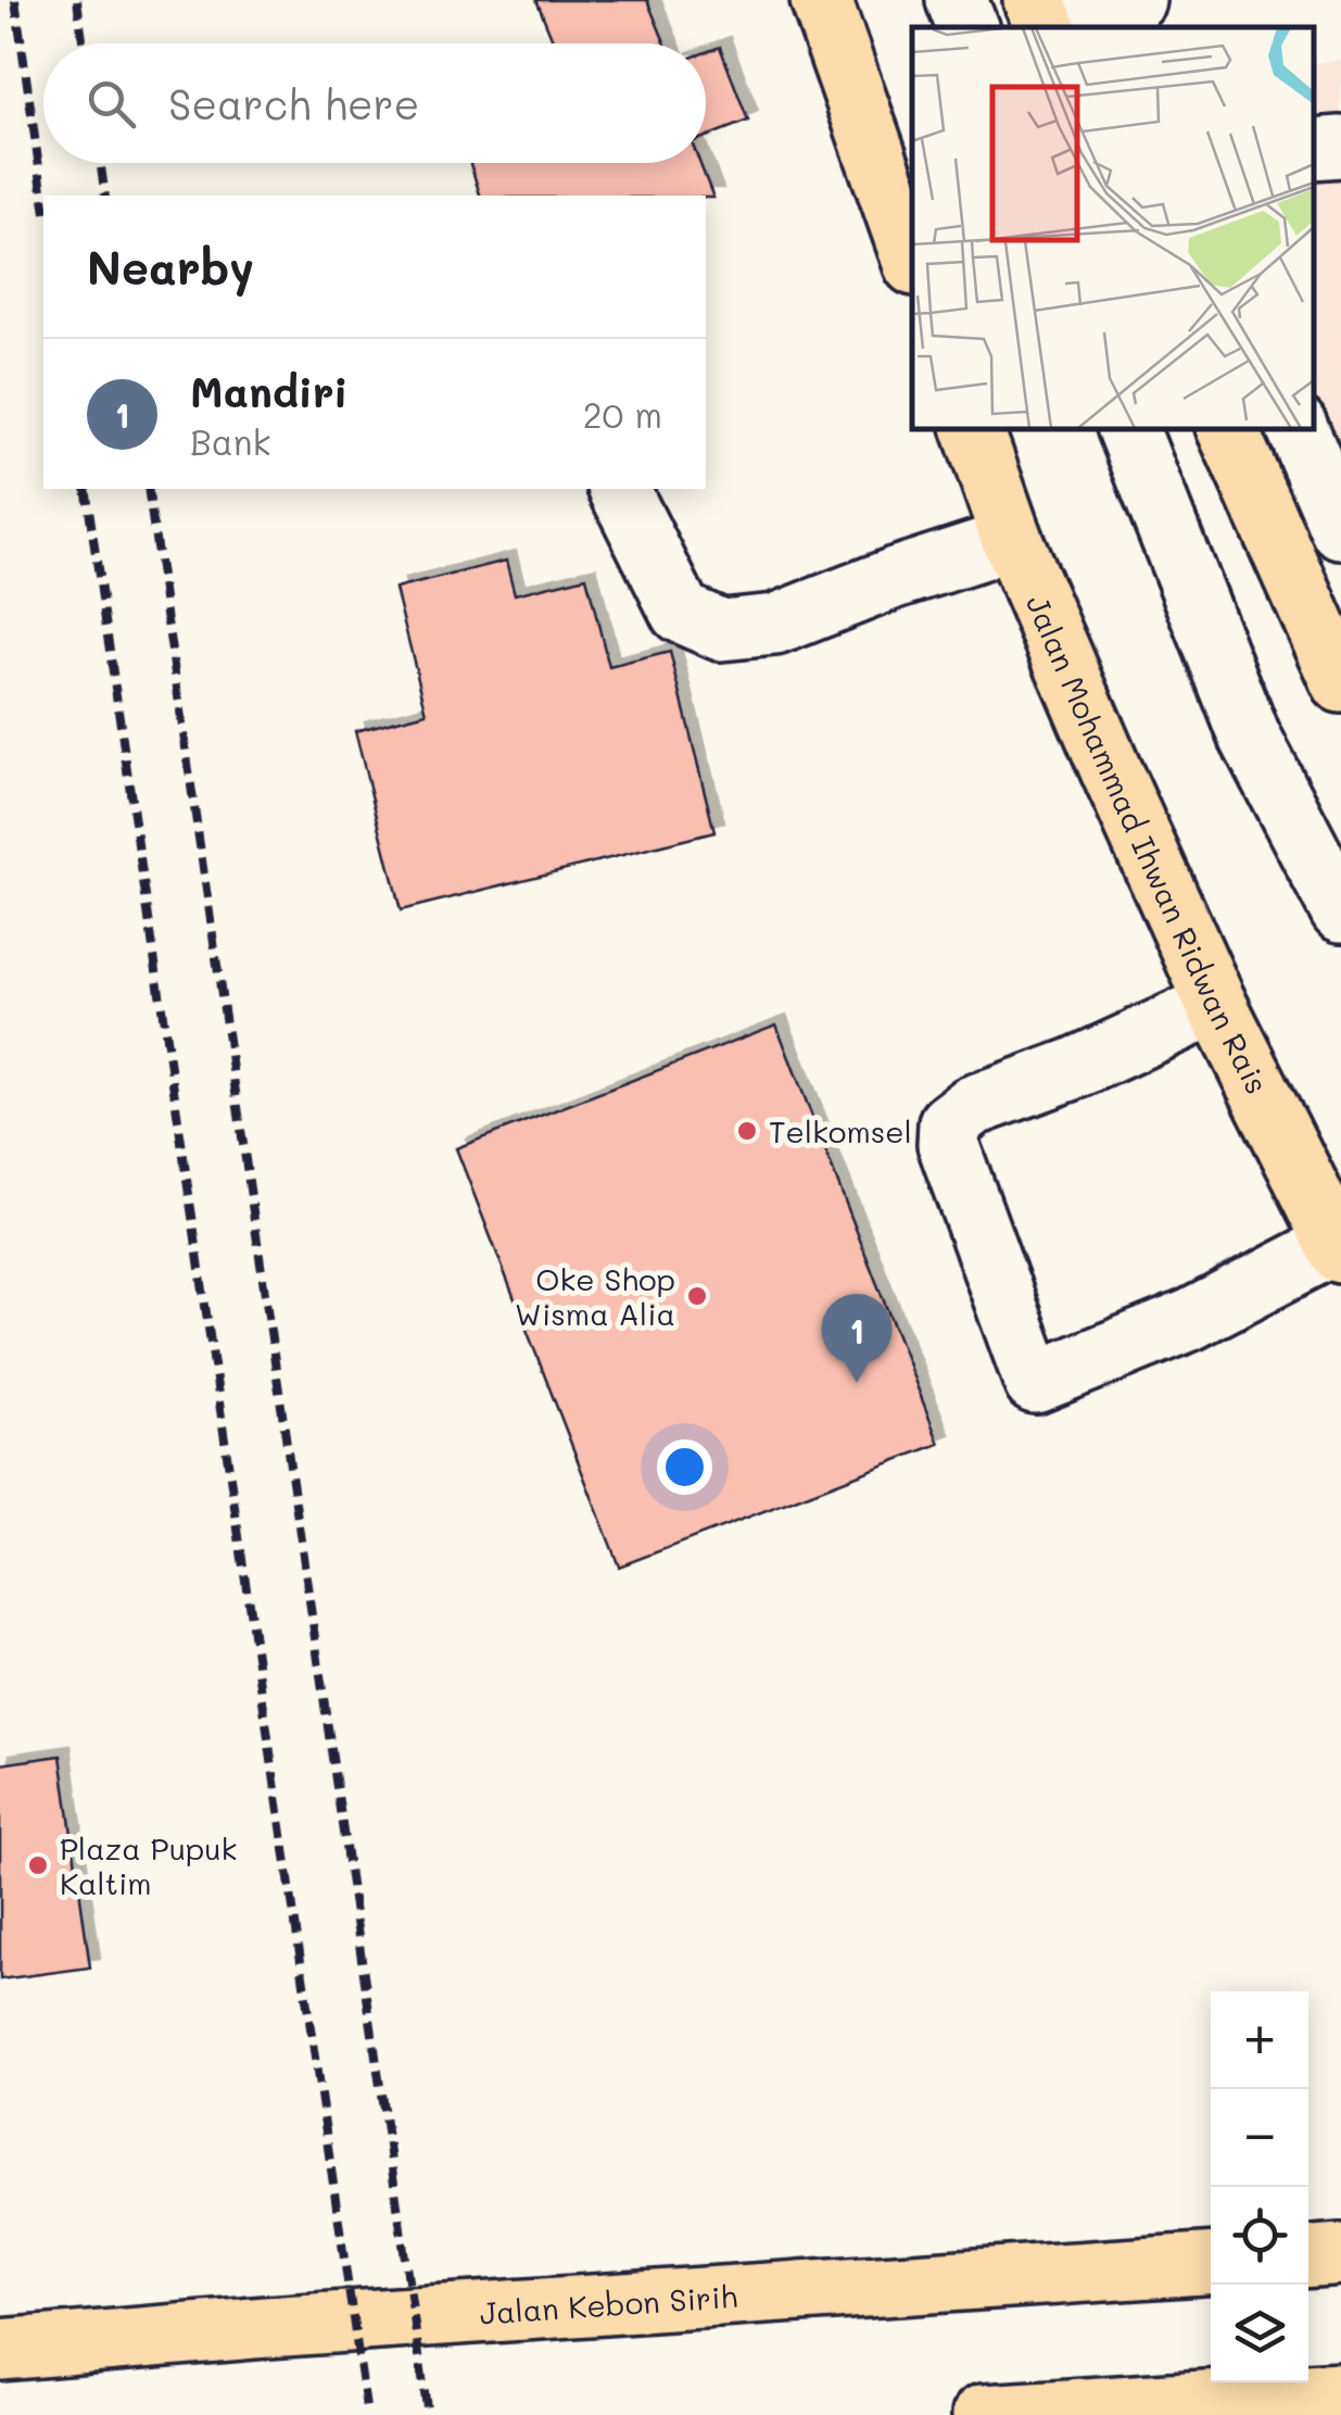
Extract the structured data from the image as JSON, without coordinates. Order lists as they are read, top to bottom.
{
  "streets": {
    "main road": ["Jalan Mohammad Ihwan Ridwan Rais", "Jalan Kebon Sirih"]
  },
  "places": ["Telkomsel", "Oke Shop Wisma Alia", "Plaza Pupuk Kaltim"],
  "page": {
    "search": "Search here",
    "heading": "Nearby",
    "list": [
      {
        "mark": "1",
        "name": "Mandiri",
        "note": "Bank",
        "value": "20 m"
      }
    ],
    "pins": "1",
    "map_buttons": ["+", "−"]
  }
}
